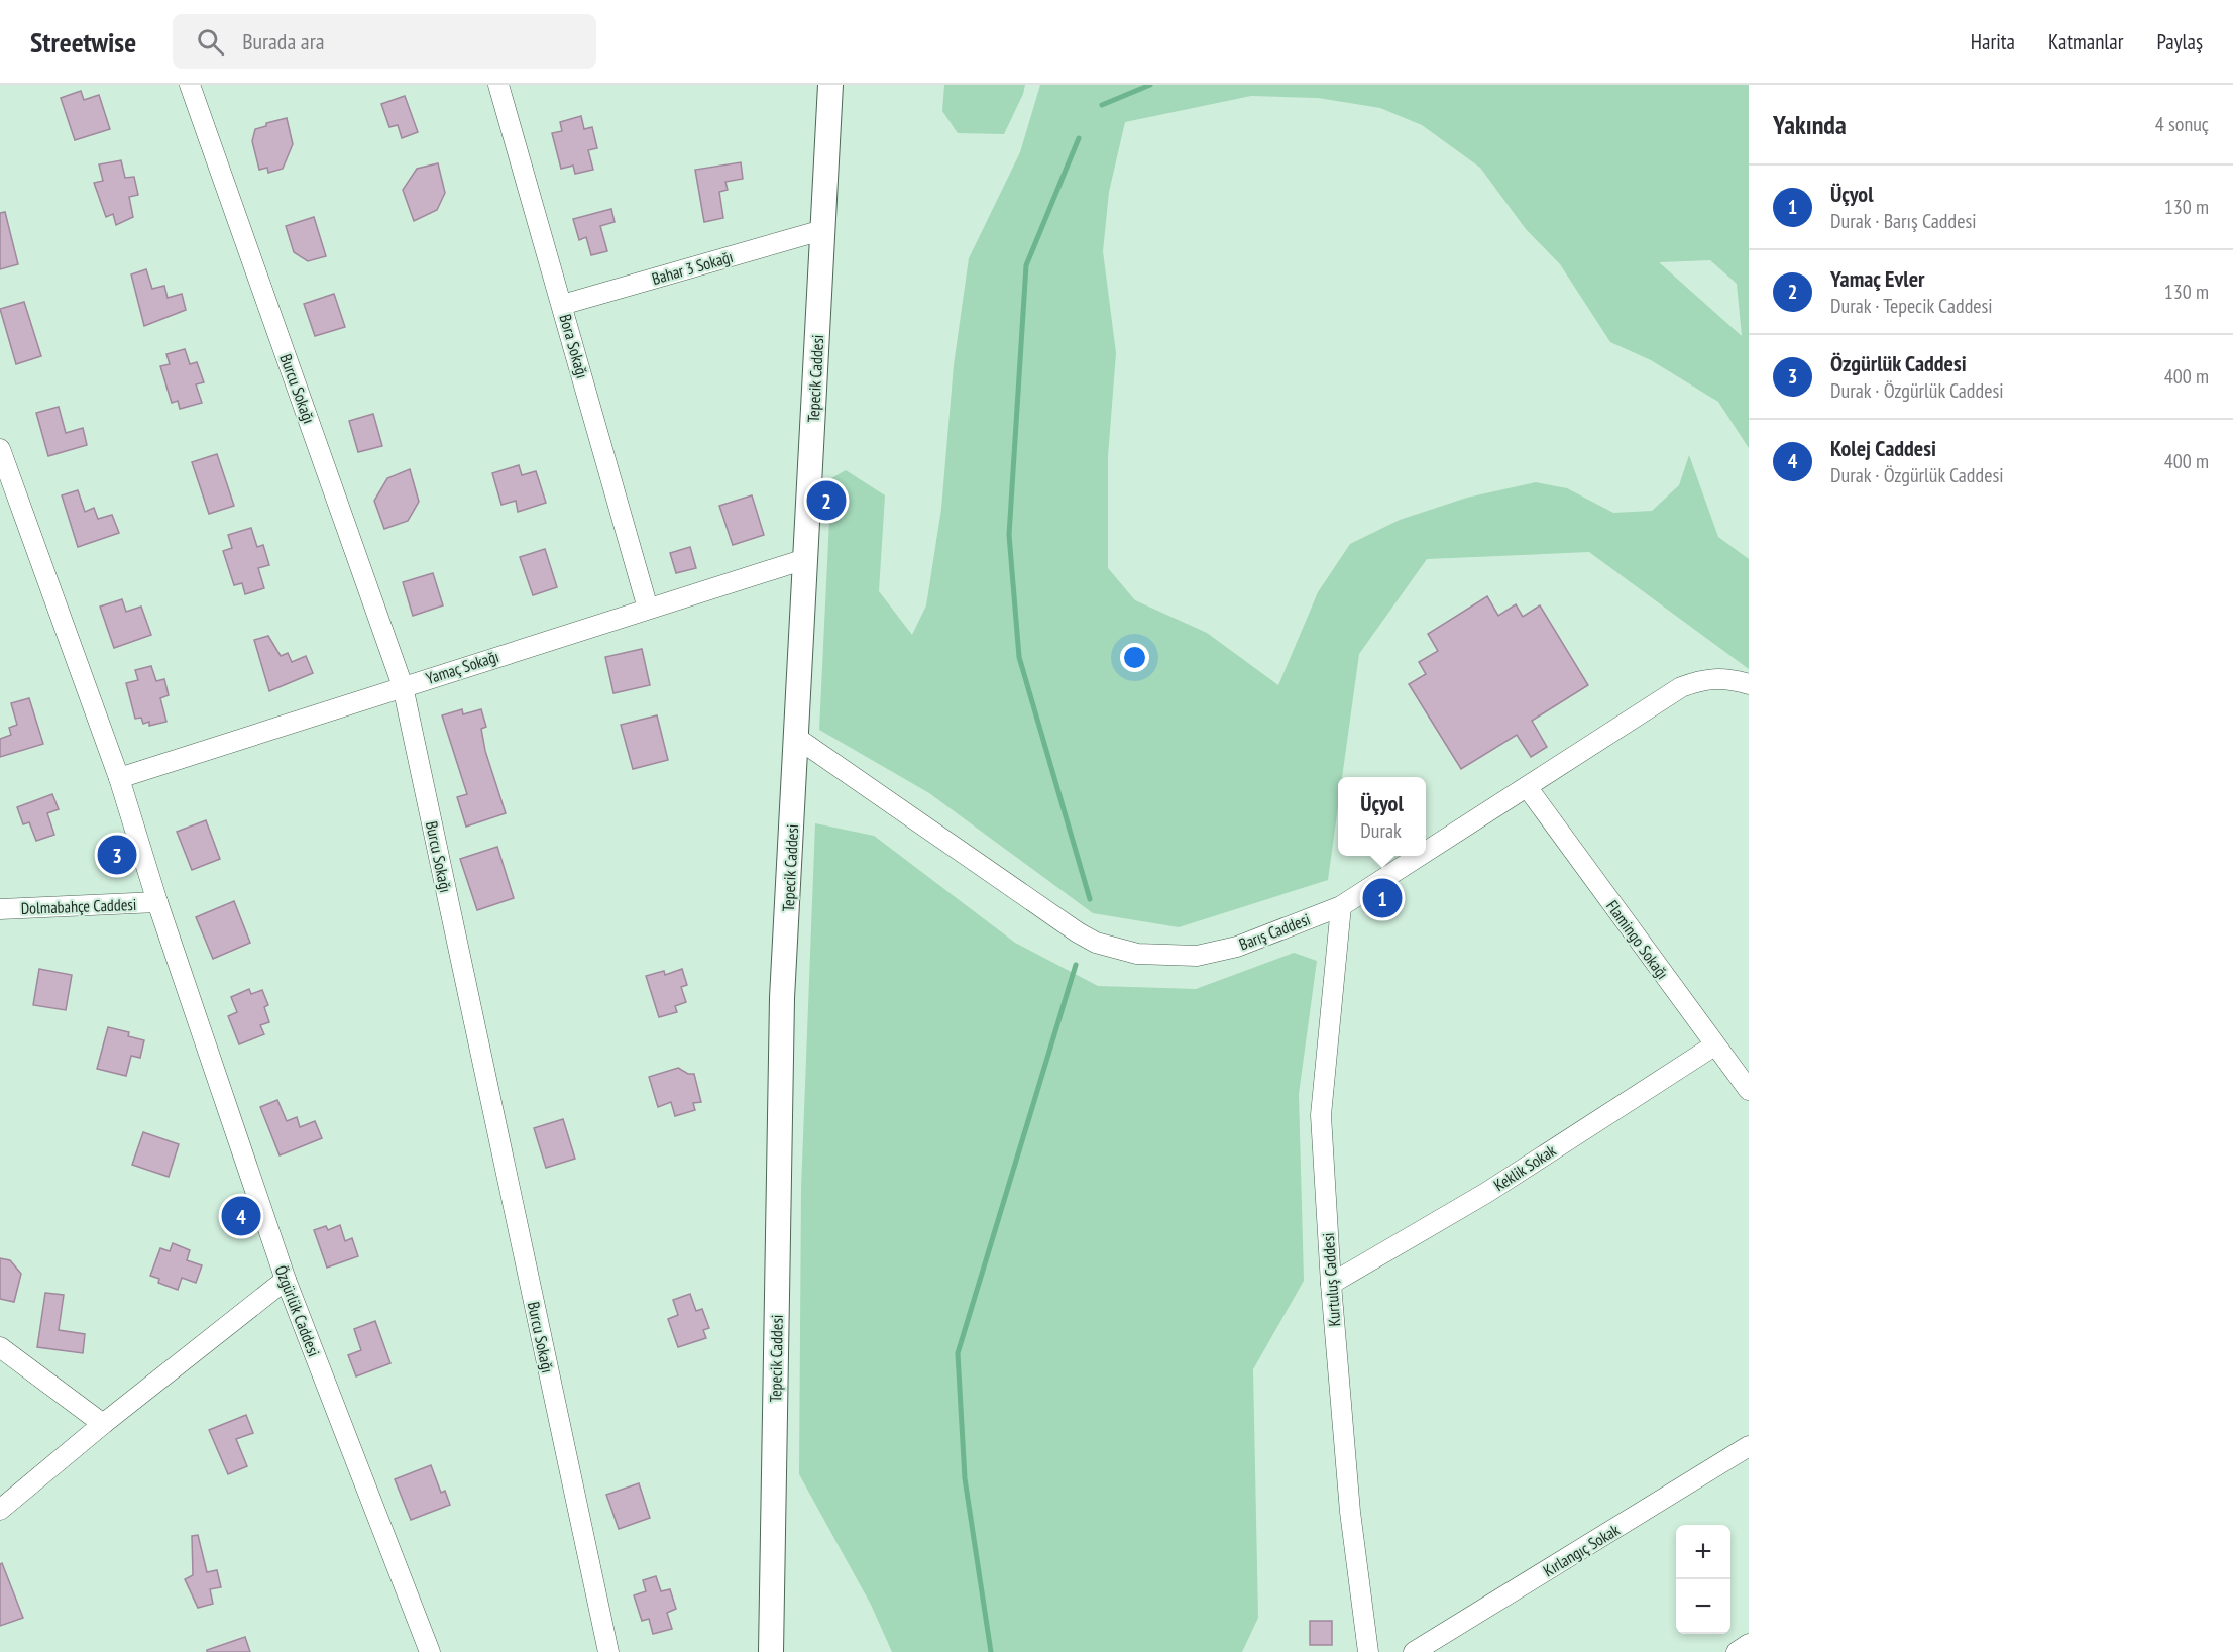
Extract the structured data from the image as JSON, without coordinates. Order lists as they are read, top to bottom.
{
  "streets": {
    "street": [
      "Bahar 3 Sokağı",
      "Bora Sokağı",
      "Tepecik Caddesi",
      "Burcu Sokağı",
      "Yamaç Sokağı",
      "Dolmabahçe Caddesi",
      "Barış Caddesi",
      "Flamingo Sokağı",
      "Keklik Sokak",
      "Kurtuluş Caddesi",
      "Özgürlük Caddesi",
      "Kırlangıç Sokak"
    ]
  },
  "crossings": [
    ["Bahar 3 Sokağı", "Bora Sokağı"],
    ["Bahar 3 Sokağı", "Tepecik Caddesi"],
    ["Bora Sokağı", "Yamaç Sokağı"],
    ["Tepecik Caddesi", "Yamaç Sokağı"],
    ["Tepecik Caddesi", "Barış Caddesi"],
    ["Burcu Sokağı", "Yamaç Sokağı"],
    ["Yamaç Sokağı", "Özgürlük Caddesi"],
    ["Dolmabahçe Caddesi", "Özgürlük Caddesi"],
    ["Barış Caddesi", "Flamingo Sokağı"],
    ["Barış Caddesi", "Kurtuluş Caddesi"],
    ["Flamingo Sokağı", "Keklik Sokak"],
    ["Keklik Sokak", "Kurtuluş Caddesi"]
  ],
  "page": {
    "header": "Streetwise",
    "search": "Burada ara",
    "nav": ["Harita", "Katmanlar", "Paylaş"],
    "heading": ["Yakında", "4 sonuç"],
    "list": [
      {
        "mark": "1",
        "name": "Üçyol",
        "note": "Durak · Barış Caddesi",
        "value": "130 m"
      },
      {
        "mark": "2",
        "name": "Yamaç Evler",
        "note": "Durak · Tepecik Caddesi",
        "value": "130 m"
      },
      {
        "mark": "3",
        "name": "Özgürlük Caddesi",
        "note": "Durak · Özgürlük Caddesi",
        "value": "400 m"
      },
      {
        "mark": "4",
        "name": "Kolej Caddesi",
        "note": "Durak · Özgürlük Caddesi",
        "value": "400 m"
      }
    ],
    "pins": [
      "2",
      "3",
      "1",
      "4"
    ],
    "popup": ["Üçyol", "Durak"],
    "map_buttons": ["+", "−"]
  }
}
